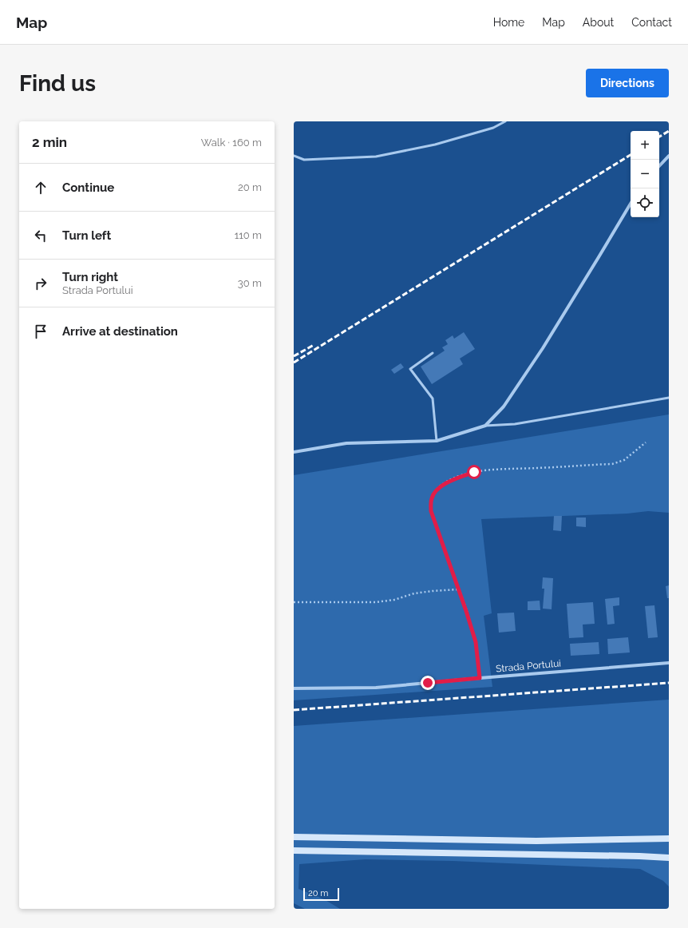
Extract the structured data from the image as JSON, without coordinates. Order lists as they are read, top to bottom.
{
  "streets": {
    "street": ["Strada Portului"]
  },
  "scale_bar": "20 m",
  "page": {
    "header": "Map",
    "nav": [
      "Home",
      "Map",
      "About",
      "Contact"
    ],
    "buttons": "Directions",
    "title": "Find us",
    "heading": ["2 min", "Walk · 160 m"],
    "map_buttons": ["+", "−"],
    "list": [
      ["Continue", "20 m"],
      ["Turn left", "110 m"],
      ["Turn right", "Strada Portului", "30 m"],
      "Arrive at destination"
    ],
    "scale": "20 m"
  }
}
